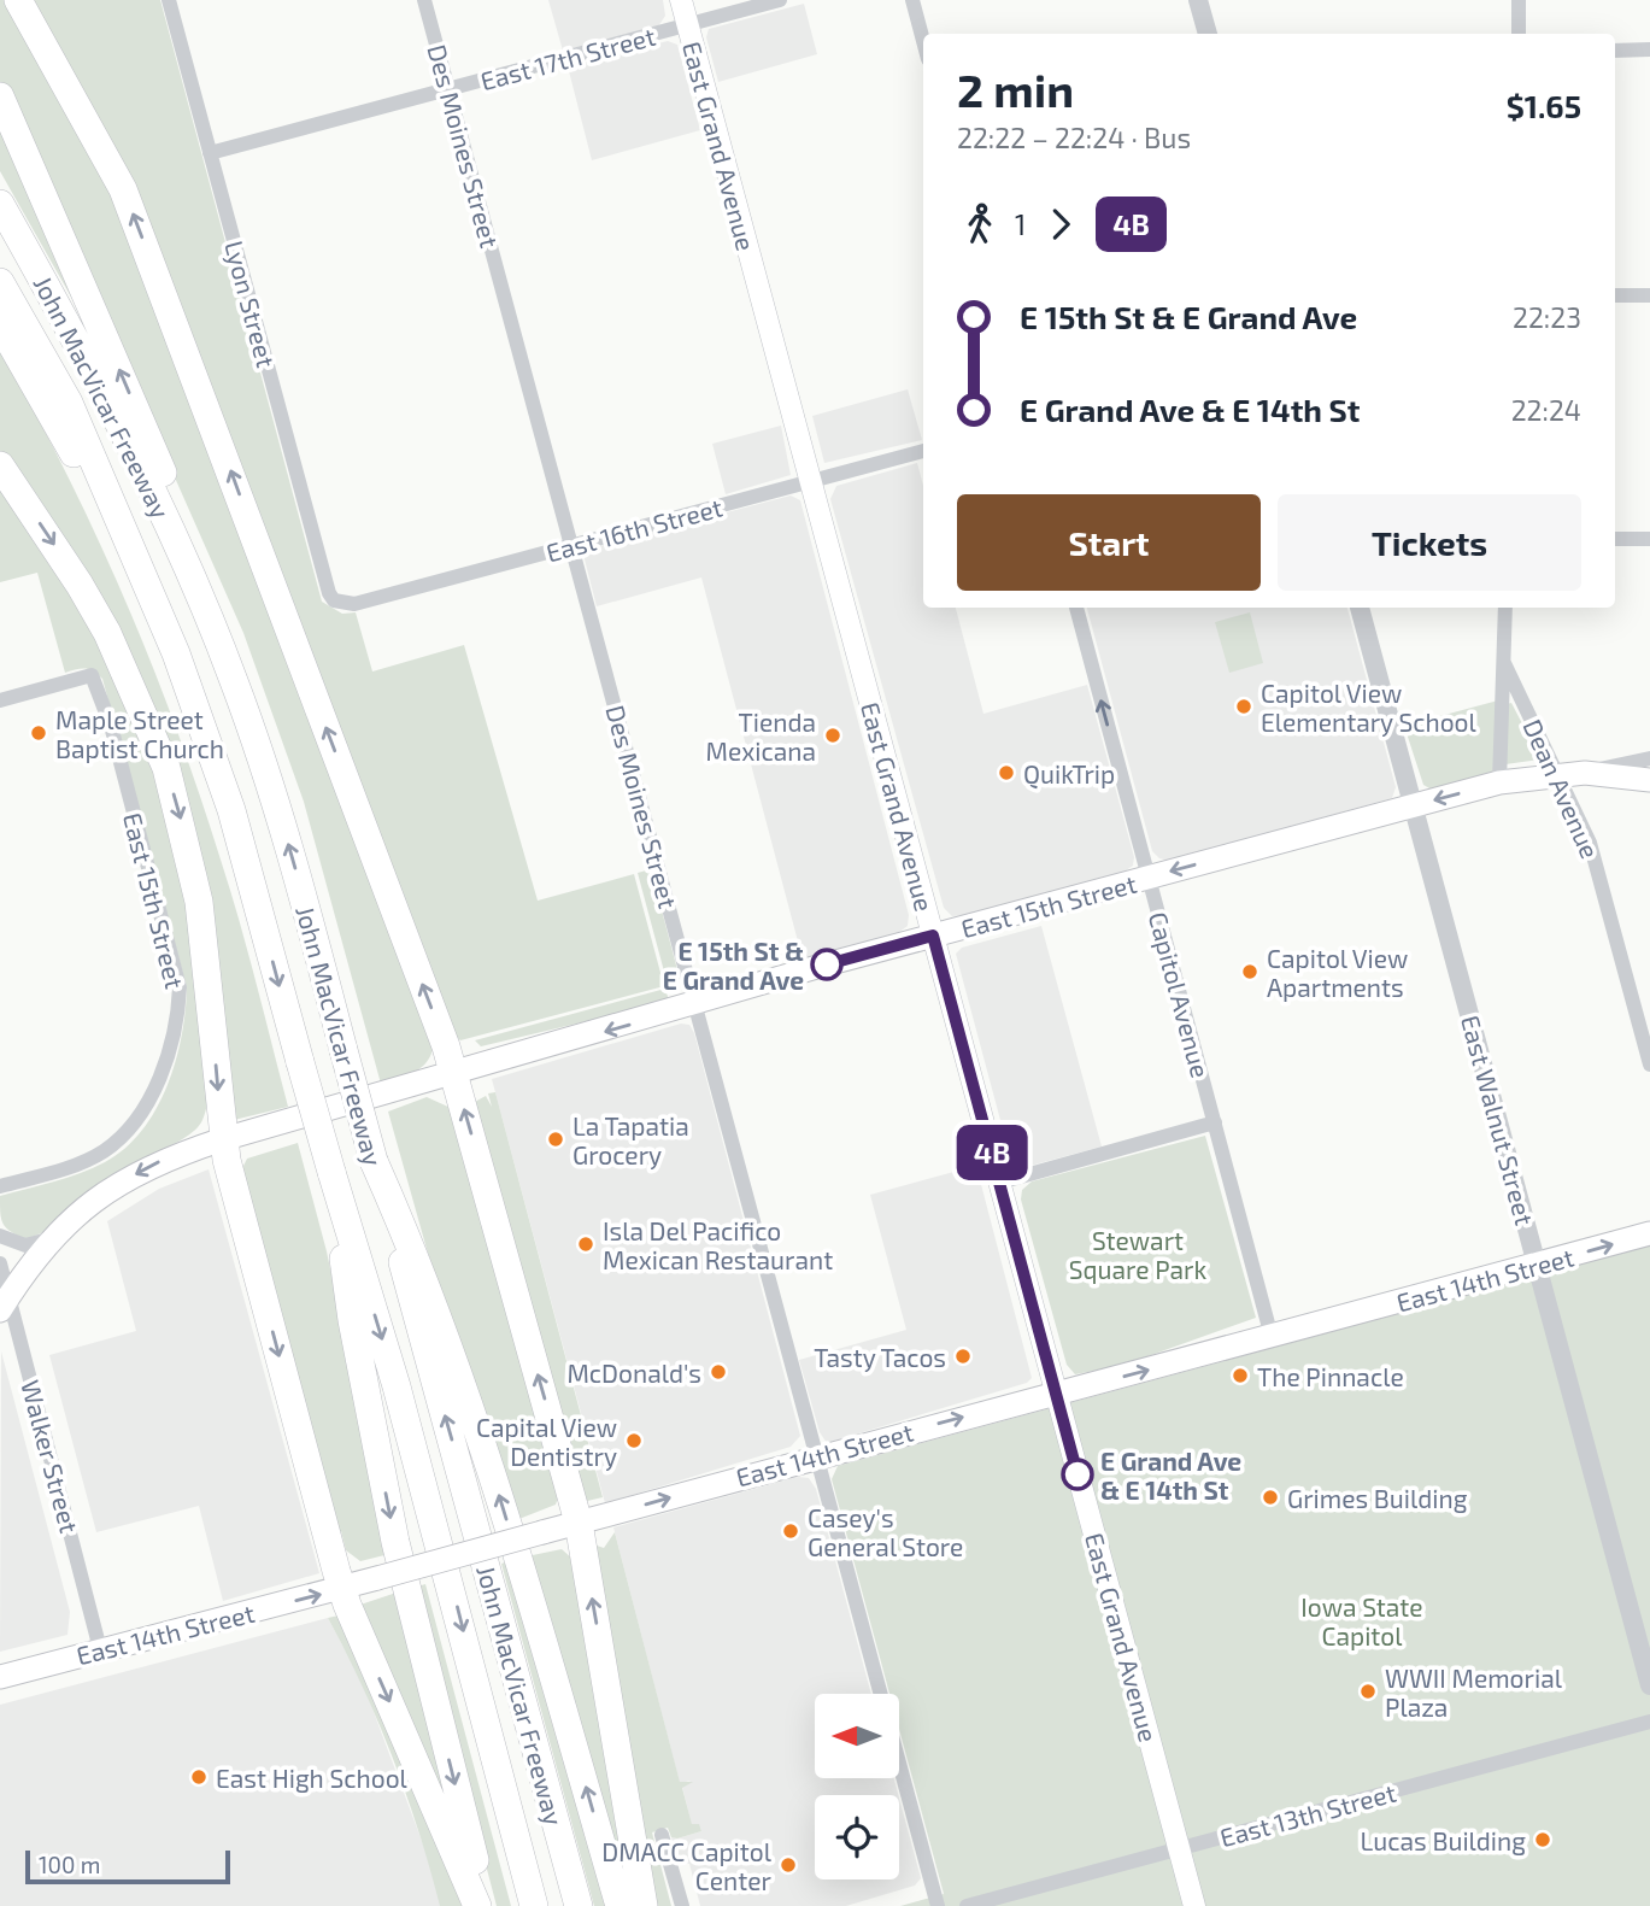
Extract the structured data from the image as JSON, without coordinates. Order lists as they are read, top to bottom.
{
  "streets": {
    "highway": ["John MacVicar Freeway"],
    "main road": ["East Grand Avenue", "East 15th Street", "East 14th Street"],
    "street": [
      "East 17th Street",
      "Des Moines Street",
      "Lyon Street",
      "East 16th Street",
      "Dean Avenue",
      "Capitol Avenue",
      "East Walnut Street",
      "Walker Street",
      "East 13th Street"
    ]
  },
  "crossings": [
    ["East 17th Street", "Des Moines Street"],
    ["East 17th Street", "East Grand Avenue"],
    ["East 17th Street", "Lyon Street"],
    ["Des Moines Street", "East 16th Street"],
    ["Des Moines Street", "East 15th Street"],
    ["Des Moines Street", "East 14th Street"],
    ["East Grand Avenue", "East 16th Street"],
    ["East Grand Avenue", "East 15th Street"],
    ["East Grand Avenue", "East 14th Street"],
    ["East Grand Avenue", "East 13th Street"],
    ["Lyon Street", "East 16th Street"],
    ["Dean Avenue", "East 15th Street"],
    ["East 15th Street", "Capitol Avenue"],
    ["East 15th Street", "East Walnut Street"],
    ["East 15th Street", "Walker Street"],
    ["Capitol Avenue", "East 14th Street"],
    ["East Walnut Street", "East 14th Street"],
    ["East 14th Street", "Walker Street"]
  ],
  "one_way": ["Capitol Avenue", "East 14th Street"],
  "parks": ["Stewart Square Park", "Iowa State Capitol"],
  "places": [
    "Capitol View Elementary School",
    "Maple Street Baptist Church",
    "Tienda Mexicana",
    "QuikTrip",
    "E 15th St & E Grand Ave",
    "Capitol View Apartments",
    "La Tapatia Grocery",
    "Isla Del Pacifico Mexican Restaurant",
    "Tasty Tacos",
    "McDonald's",
    "The Pinnacle",
    "Capital View Dentistry",
    "E Grand Ave & E 14th St",
    "Grimes Building",
    "Casey's General Store",
    "WWII Memorial Plaza",
    "East High School",
    "Lucas Building",
    "DMACC Capitol Center"
  ],
  "lines": ["bus line 4B"],
  "scale_bar": "100 m",
  "north": "left",
  "page": {
    "on_map": "4B",
    "heading": ["2 min", "22:22 – 22:24 · Bus", "$1.65"],
    "legs": ["1", "4B"],
    "list": [
      {
        "name": "E 15th St & E Grand Ave",
        "value": "22:23"
      },
      {
        "name": "E Grand Ave & E 14th St",
        "value": "22:24"
      }
    ],
    "buttons": ["Start", "Tickets"],
    "scale": "100 m"
  }
}
